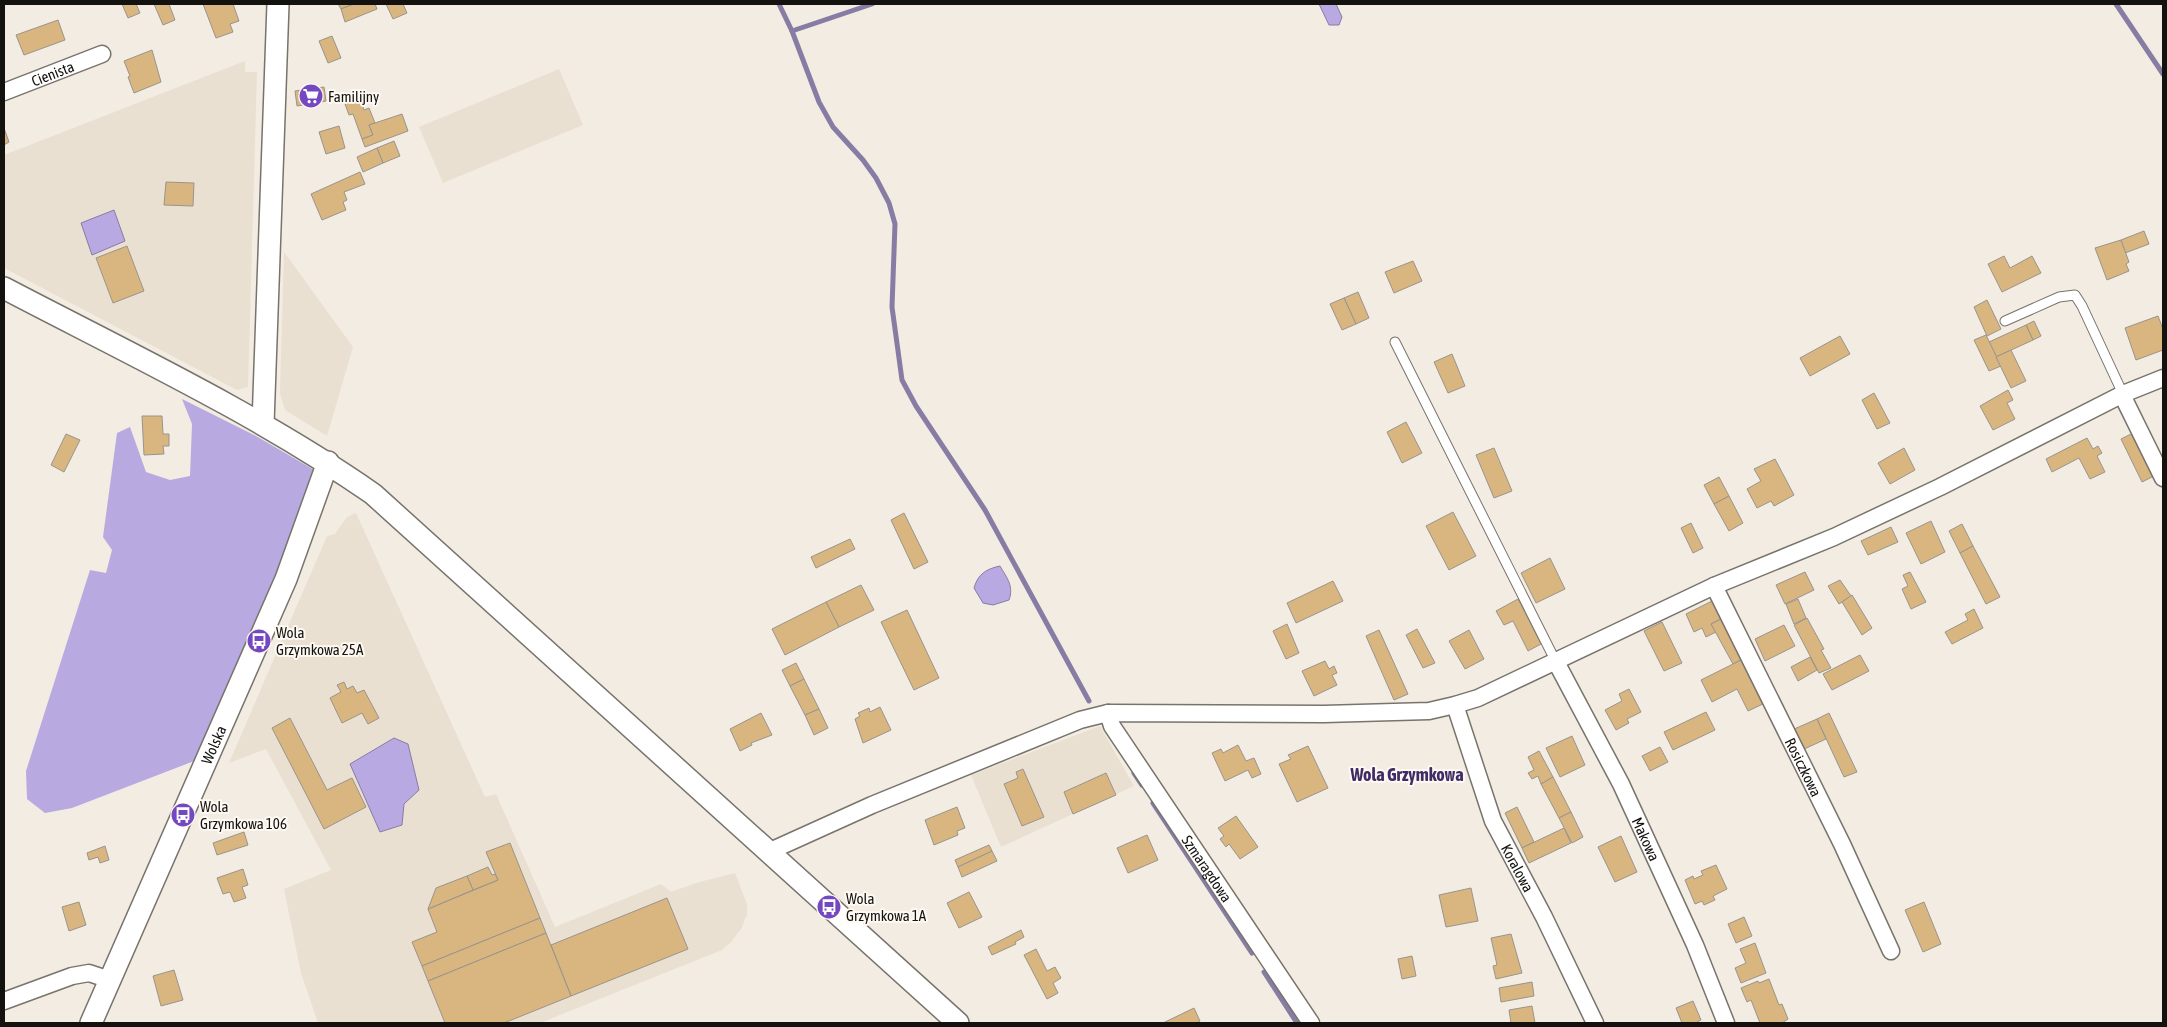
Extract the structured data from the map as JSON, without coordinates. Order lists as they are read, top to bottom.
{
  "streets": {
    "street": [
      "Cienista",
      "Wolska",
      "Rosiczkowa",
      "Makowa",
      "Koralowa",
      "Szmaragdowa"
    ]
  },
  "districts": ["Wola Grzymkowa"],
  "places": {
    "supermarket": ["Familijny"],
    "bus stop": ["Wola Grzymkowa 25A", "Wola Grzymkowa 106", "Wola Grzymkowa 1A"]
  }
}
